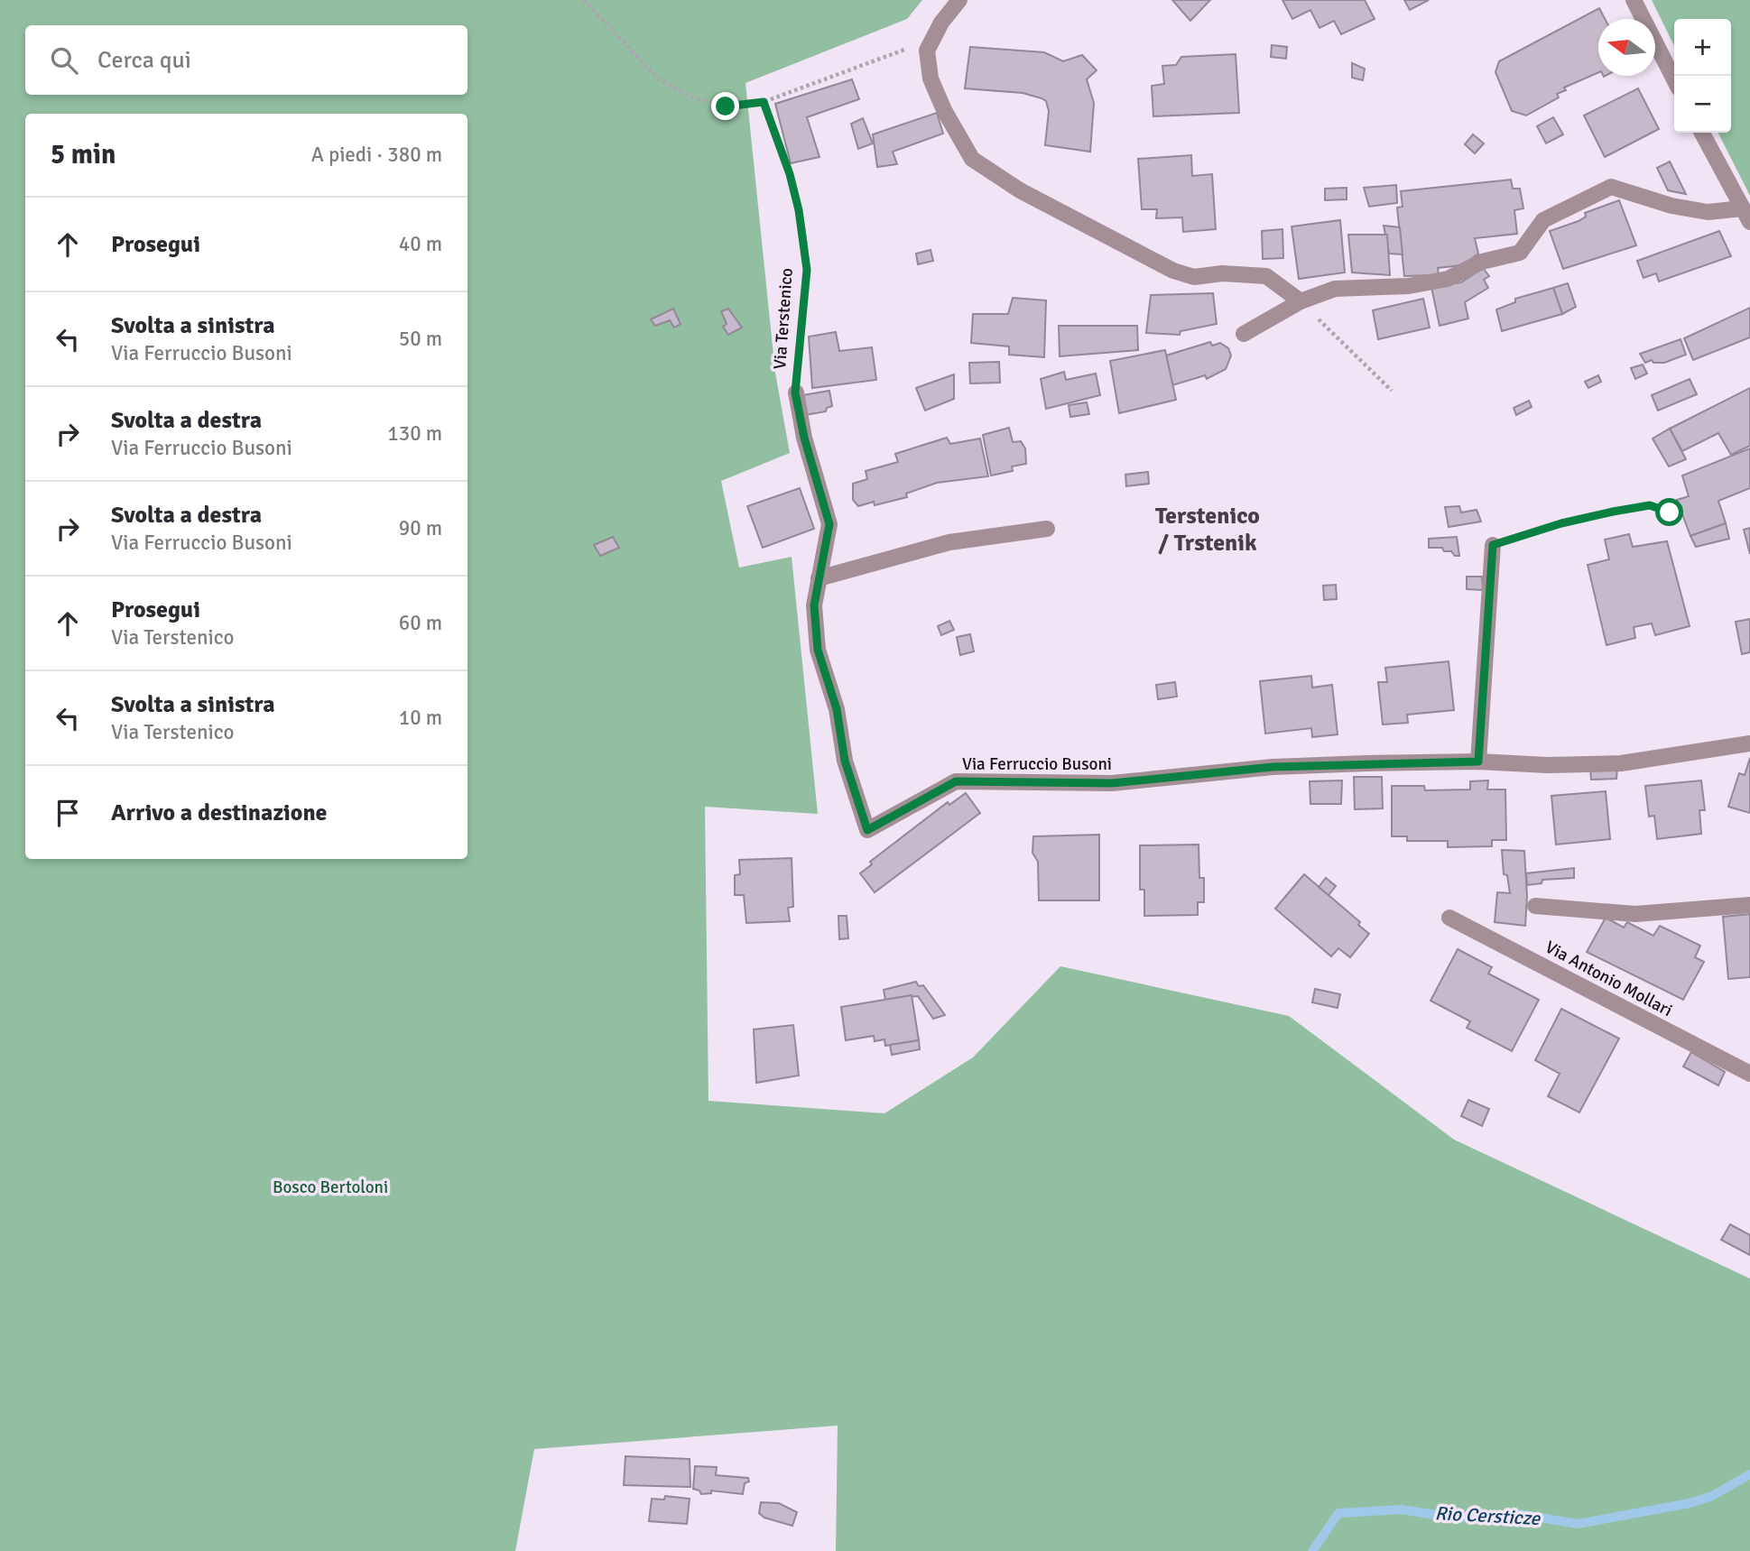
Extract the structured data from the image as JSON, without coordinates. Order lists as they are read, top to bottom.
{
  "streets": {
    "street": ["Via Ferruccio Busoni", "Via Antonio Mollari"],
    "path": ["Via Terstenico"]
  },
  "crossings": [
    ["Via Terstenico", "Via Ferruccio Busoni"]
  ],
  "districts": ["Terstenico / Trstenik"],
  "water": ["Rio Cersticze"],
  "parks": ["Bosco Bertoloni"],
  "north": "left",
  "page": {
    "map_buttons": ["+", "−"],
    "search": "Cerca qui",
    "heading": ["5 min", "A piedi · 380 m"],
    "list": [
      ["Prosegui", "40 m"],
      ["Svolta a sinistra", "Via Ferruccio Busoni", "50 m"],
      ["Svolta a destra", "Via Ferruccio Busoni", "130 m"],
      ["Svolta a destra", "Via Ferruccio Busoni", "90 m"],
      ["Prosegui", "Via Terstenico", "60 m"],
      ["Svolta a sinistra", "Via Terstenico", "10 m"],
      "Arrivo a destinazione"
    ]
  }
}
